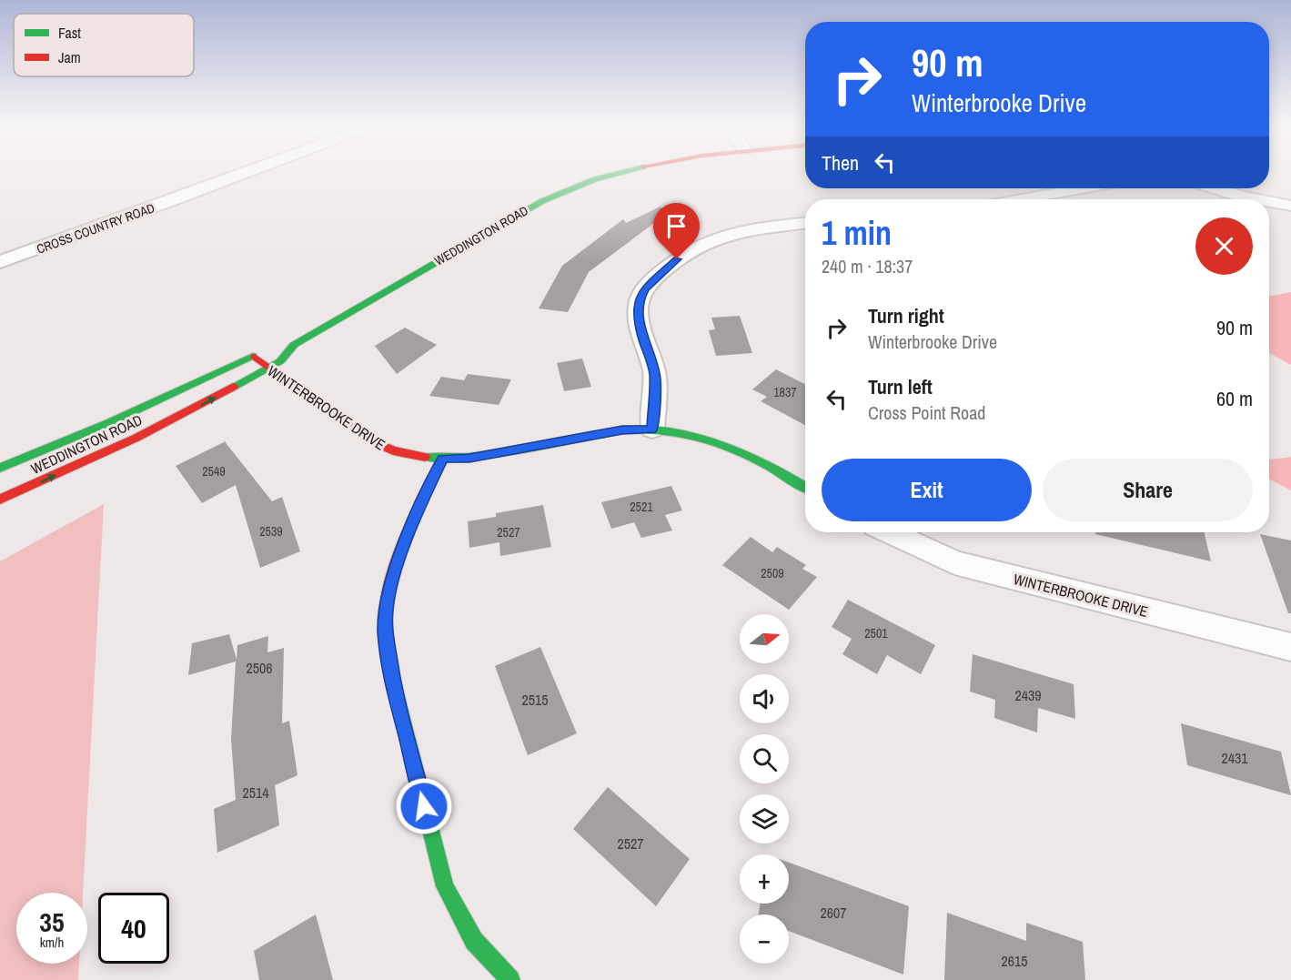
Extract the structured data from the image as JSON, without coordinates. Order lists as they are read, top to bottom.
{
  "streets": {
    "main road": ["WEDDINGTON ROAD", "WINTERBROOKE DRIVE"],
    "street": ["CROSS COUNTRY ROAD"]
  },
  "crossings": [
    ["WEDDINGTON ROAD", "WINTERBROOKE DRIVE"]
  ],
  "house_numbers": [
    "1837",
    "2549",
    "2521",
    "2539",
    "2527",
    "2509",
    "2501",
    "2506",
    "2439",
    "2515",
    "2431",
    "2514",
    "2527",
    "2607",
    "2615"
  ],
  "legend": ["Fast", "Jam"],
  "north": "right",
  "page": {
    "turn": ["90 m", "Winterbrooke Drive"],
    "then": "Then",
    "heading": ["1 min", "240 m · 18:37"],
    "list": [
      {
        "name": "Turn right",
        "note": "Winterbrooke Drive",
        "value": "90 m"
      },
      {
        "name": "Turn left",
        "note": "Cross Point Road",
        "value": "60 m"
      }
    ],
    "buttons": ["Exit", "Share"],
    "map_buttons": ["+", "−"],
    "speed": "35 km/h",
    "limit": "40"
  }
}
